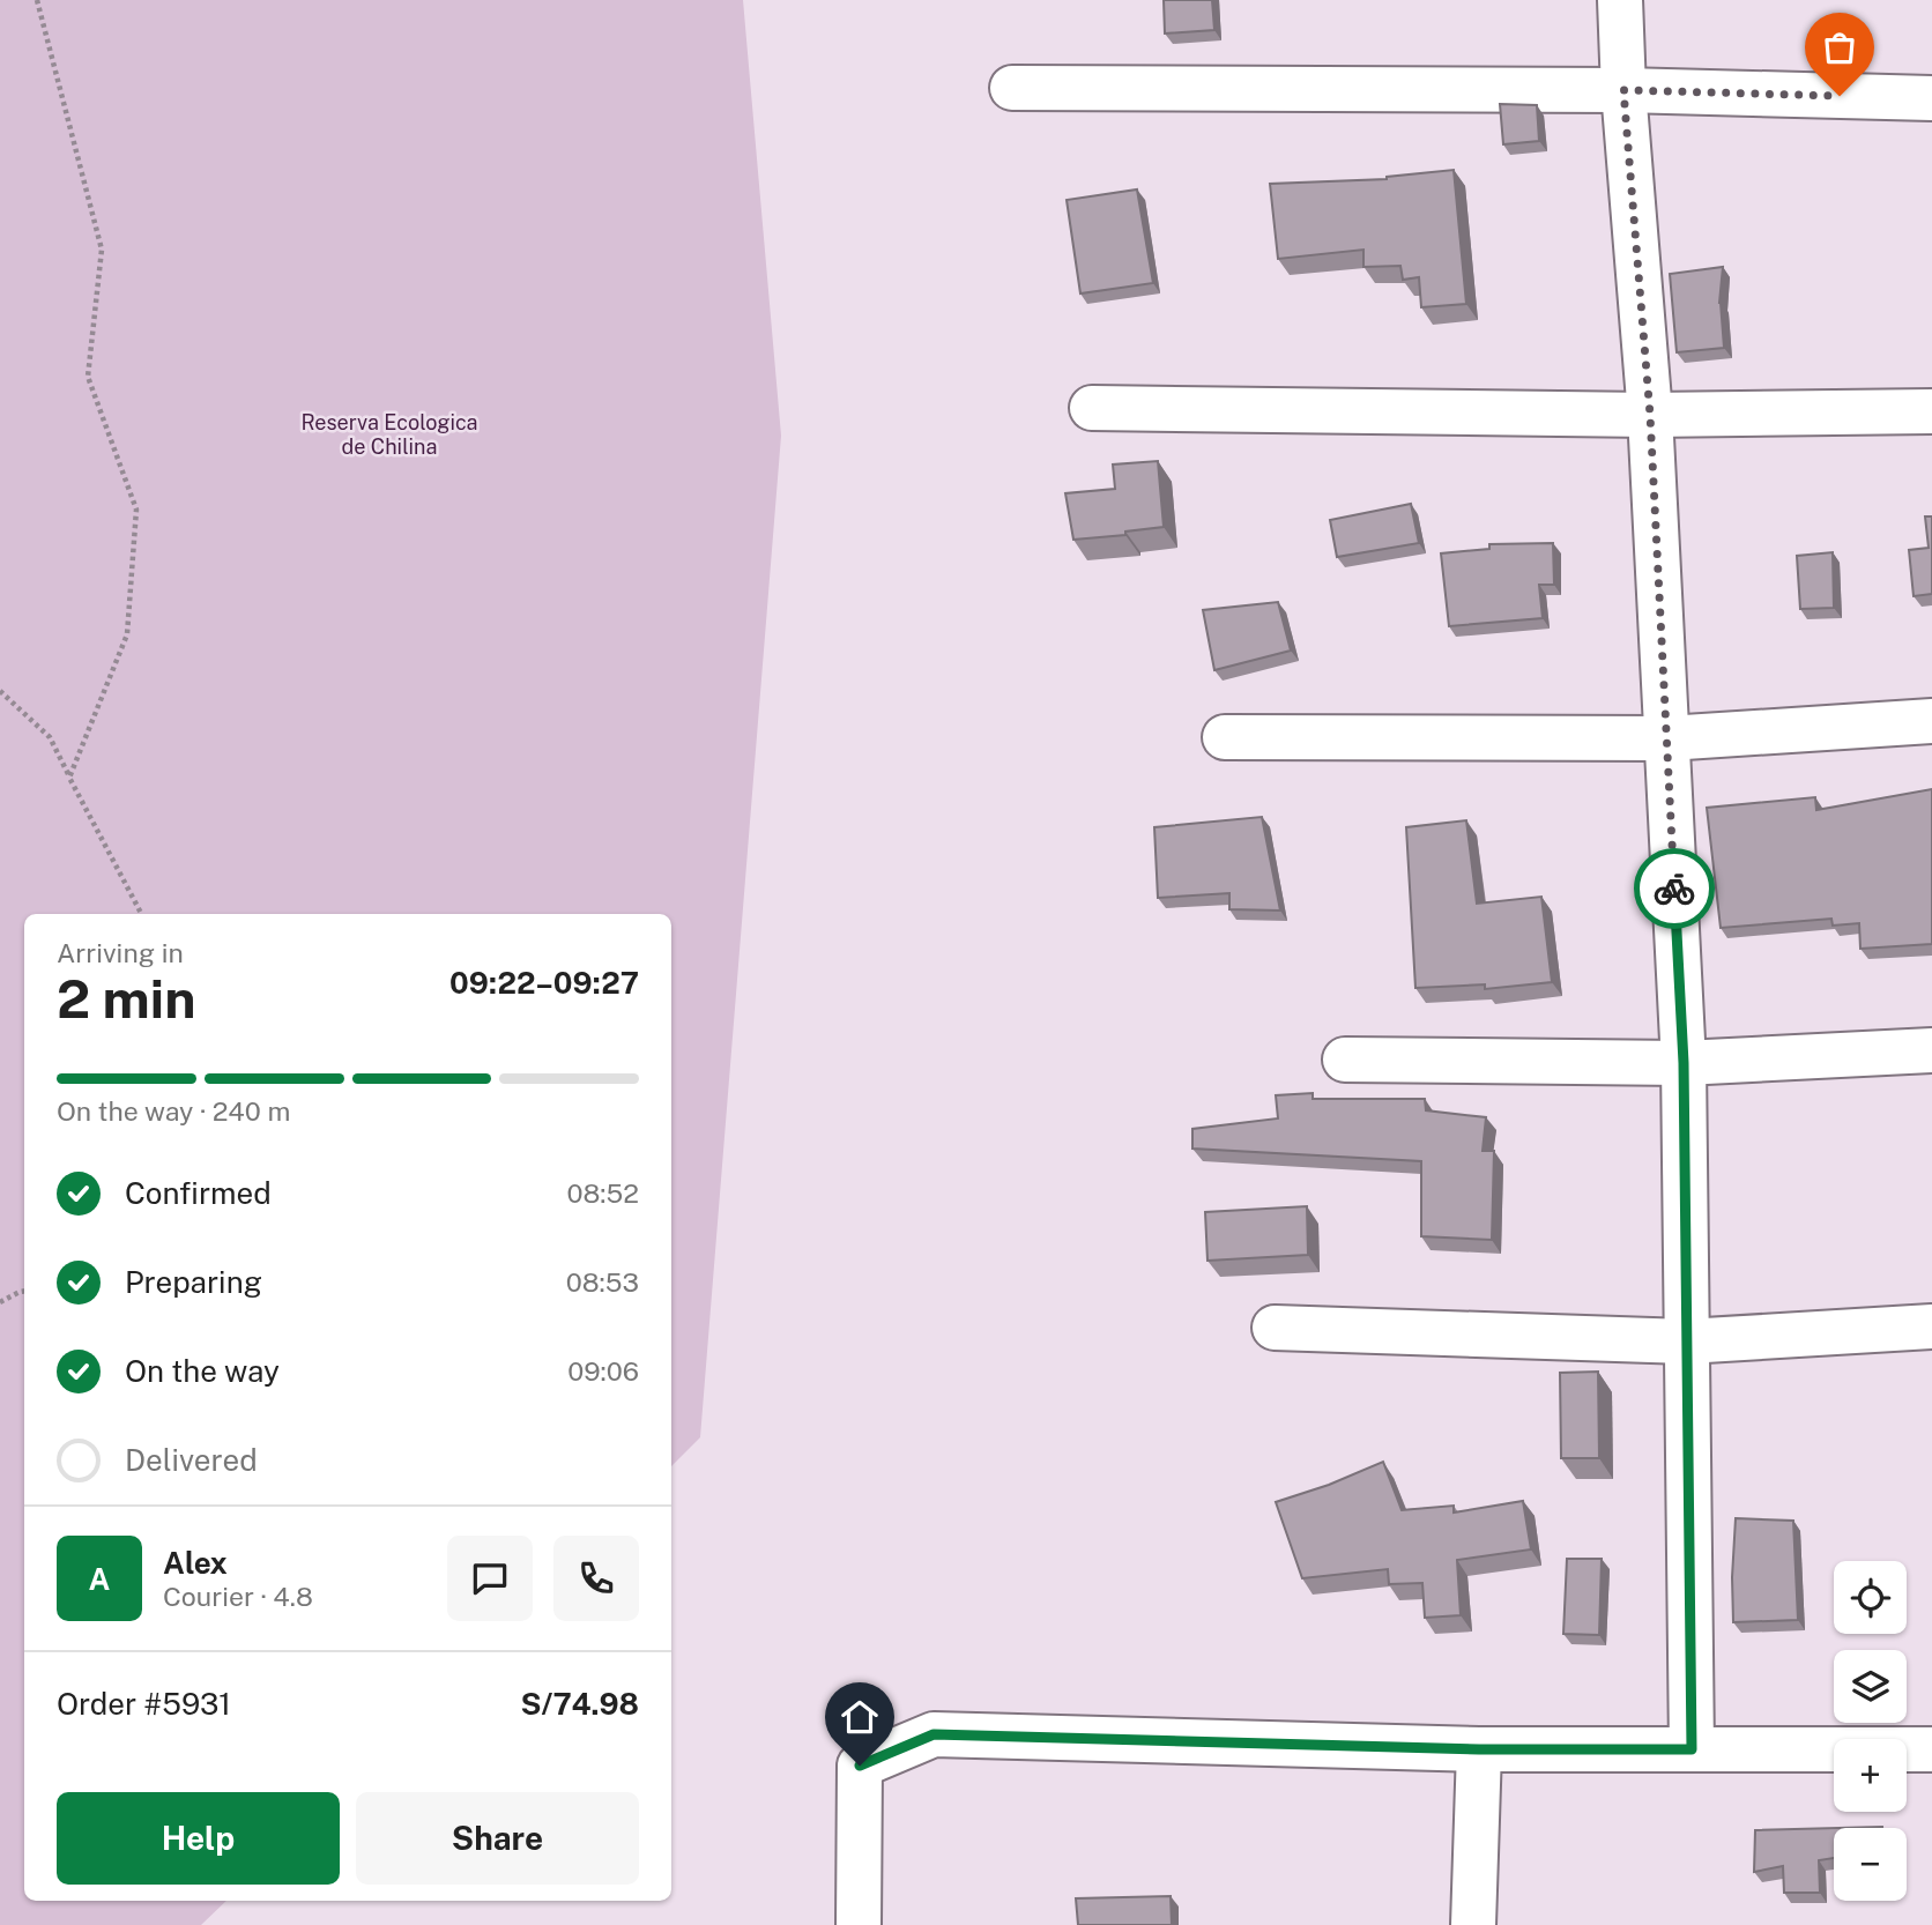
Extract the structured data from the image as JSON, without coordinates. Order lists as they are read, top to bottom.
{
  "parks": ["Reserva Ecologica de Chilina"],
  "page": {
    "heading": ["2 min", "Arriving in", "09:22–09:27"],
    "panel": [
      "Alex",
      "Courier · 4.8",
      "Order #5931",
      "S/74.98"
    ],
    "bar": "On the way · 240 m",
    "list": [
      ["Confirmed", "08:52"],
      ["Preparing", "08:53"],
      ["On the way", "09:06"],
      "Delivered"
    ],
    "round": "A",
    "map_buttons": ["+", "−"],
    "buttons": ["Help", "Share"]
  }
}
